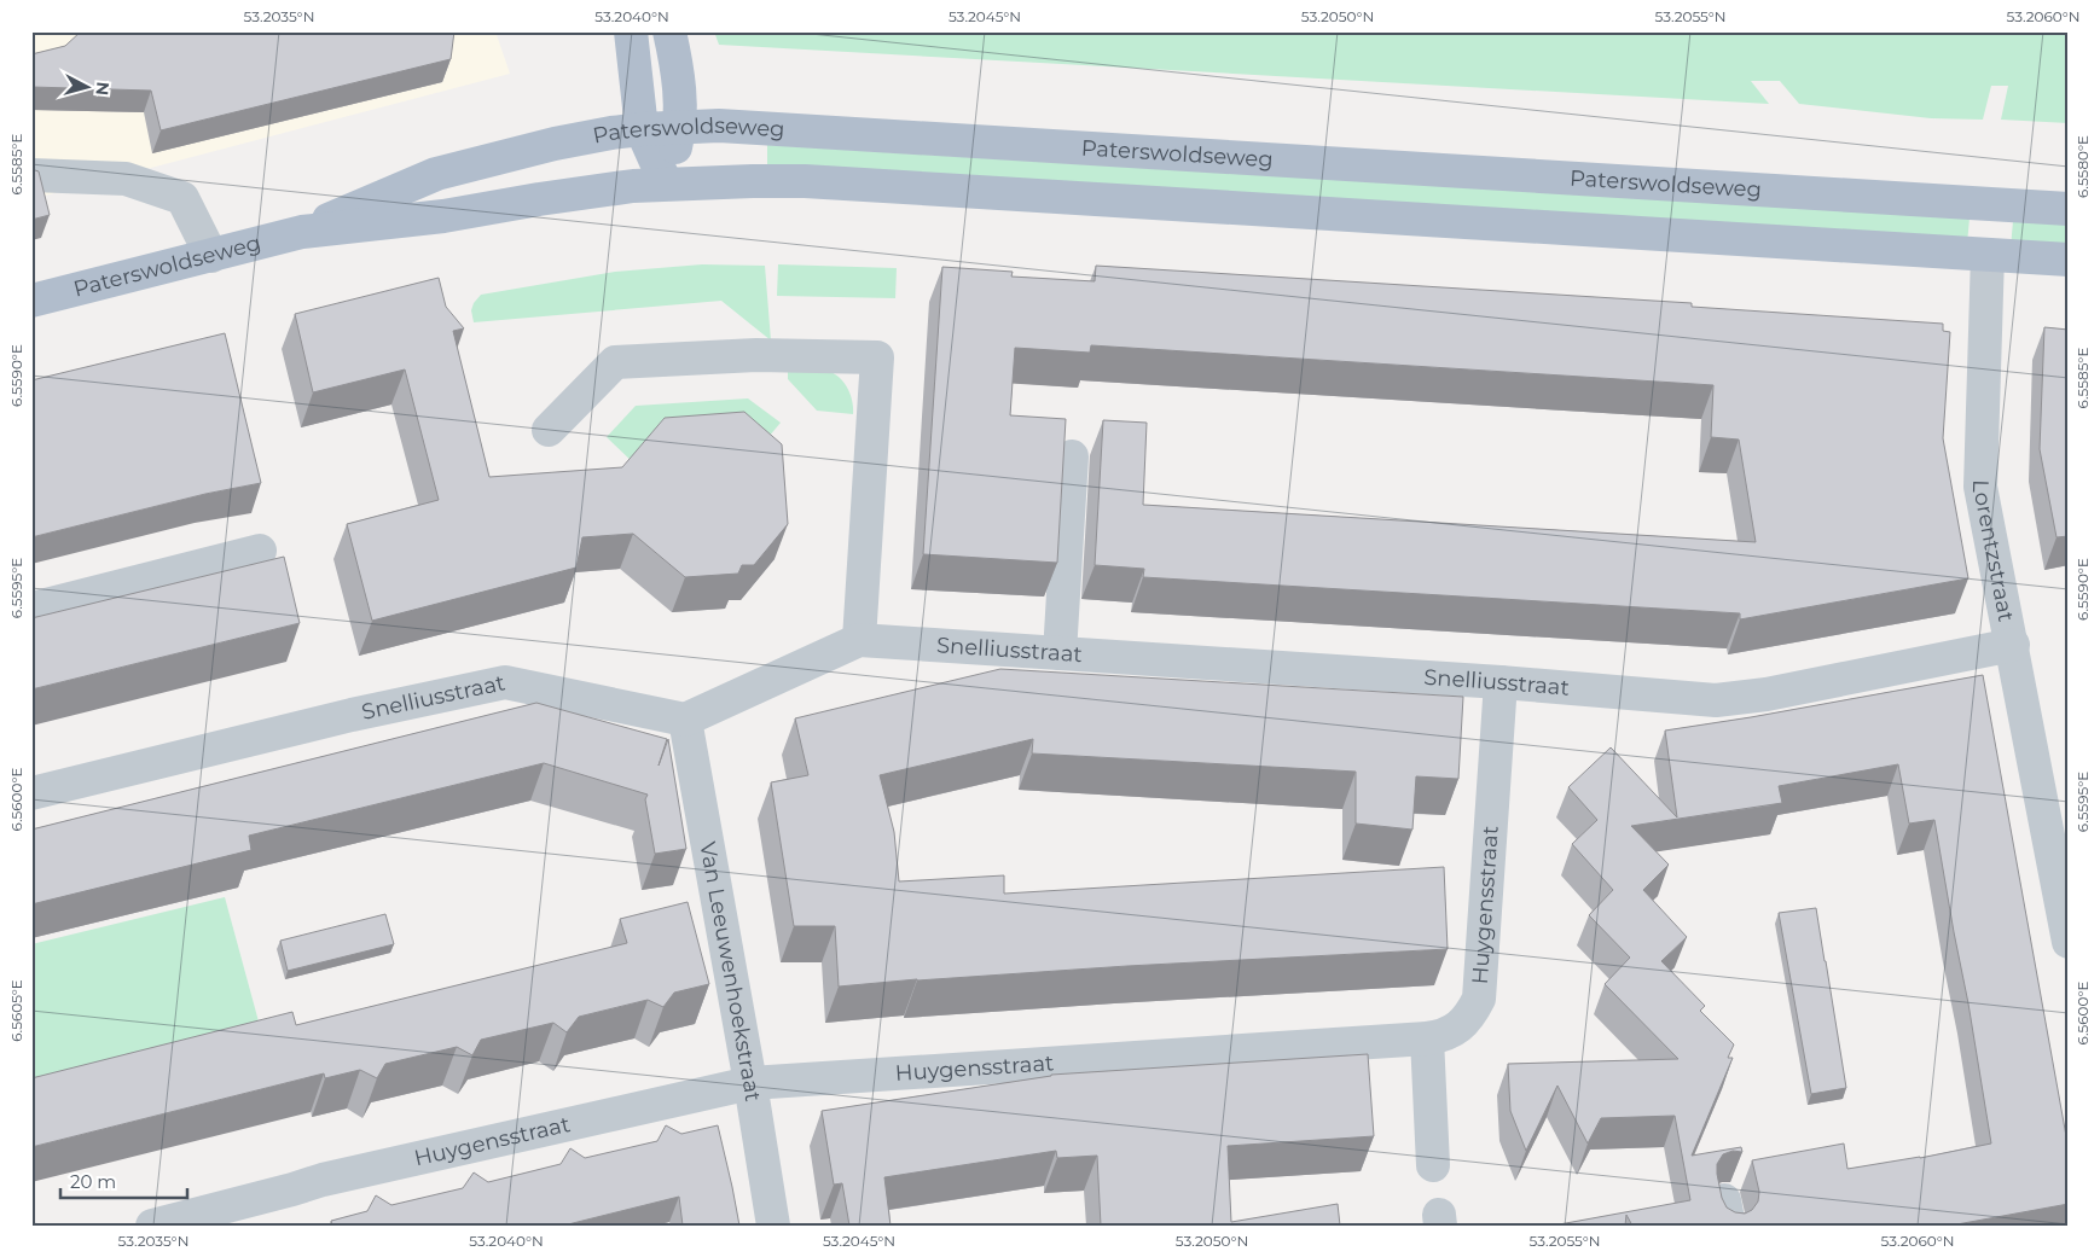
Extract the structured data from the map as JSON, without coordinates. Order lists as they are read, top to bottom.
{
  "streets": {
    "main road": ["Paterswoldseweg"],
    "street": [
      "Lorentzstraat",
      "Snelliusstraat",
      "Huygensstraat",
      "Van Leeuwenhoekstraat"
    ]
  },
  "crossings": [
    ["Paterswoldseweg", "Lorentzstraat"],
    ["Lorentzstraat", "Snelliusstraat"],
    ["Snelliusstraat", "Huygensstraat"],
    ["Snelliusstraat", "Van Leeuwenhoekstraat"],
    ["Huygensstraat", "Van Leeuwenhoekstraat"]
  ],
  "scale_bar": "20 m",
  "north": "right",
  "coordinates": [
    "53.2035°N",
    "53.2040°N",
    "53.2045°N",
    "53.2050°N",
    "53.2055°N",
    "53.2060°N",
    "6.5585°E",
    "6.5580°E",
    "6.5590°E",
    "6.5595°E",
    "6.5600°E",
    "6.5605°E"
  ]
}
